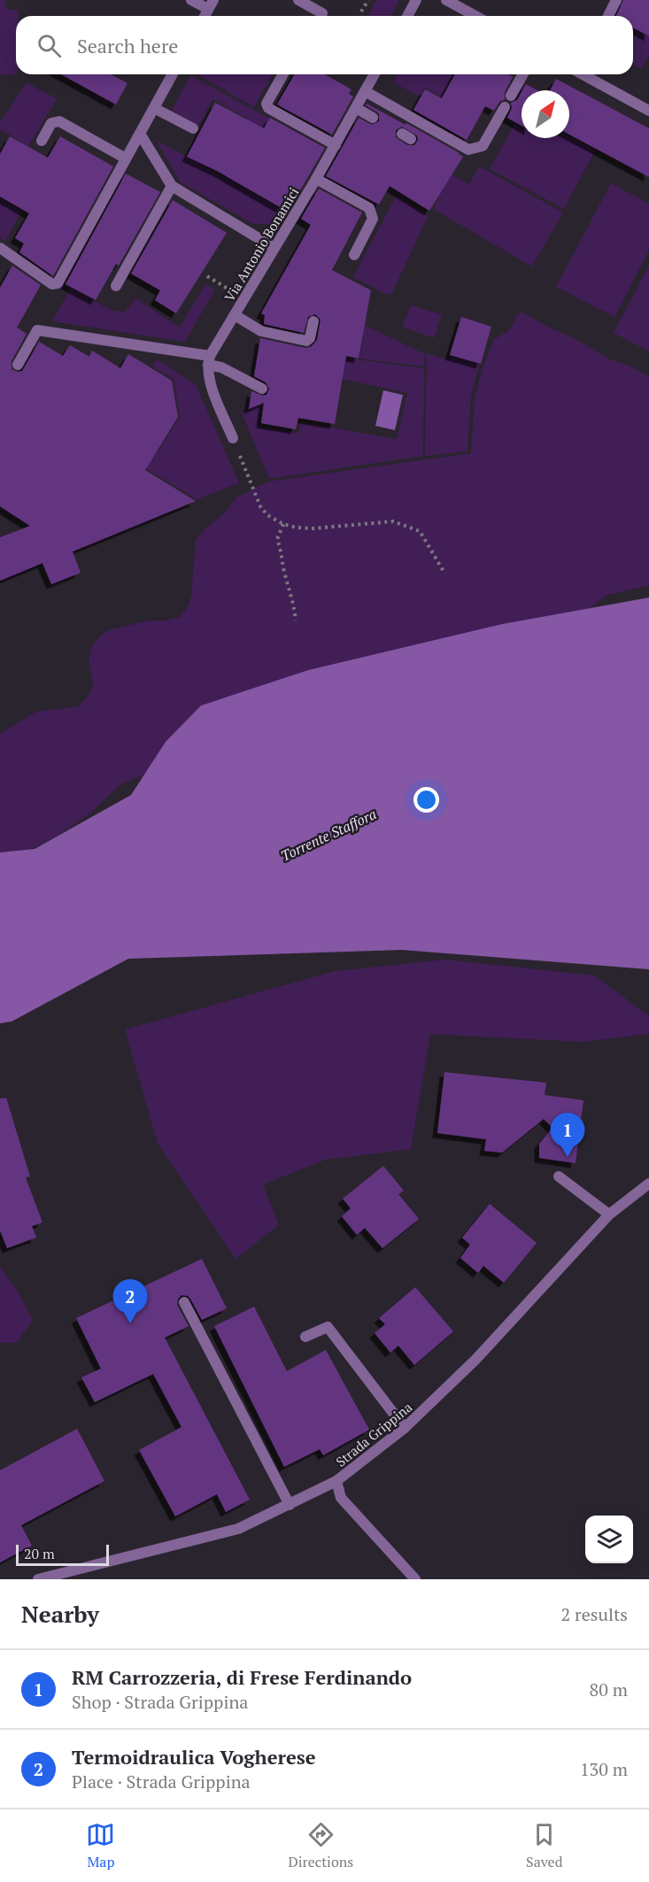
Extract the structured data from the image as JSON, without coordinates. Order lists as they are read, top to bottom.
{
  "streets": {
    "street": ["Via Antonio Bonamici", "Strada Grippina"]
  },
  "water": ["Torrente Staffora"],
  "scale_bar": "20 m",
  "north": "top right",
  "page": {
    "search": "Search here",
    "pins": ["1", "2"],
    "scale": "20 m",
    "heading": ["Nearby", "2 results"],
    "list": [
      {
        "mark": "1",
        "name": "RM Carrozzeria, di Frese Ferdinando",
        "note": "Shop · Strada Grippina",
        "value": "80 m"
      },
      {
        "mark": "2",
        "name": "Termoidraulica Vogherese",
        "note": "Place · Strada Grippina",
        "value": "130 m"
      }
    ],
    "nav": ["Map", "Directions", "Saved"]
  }
}
